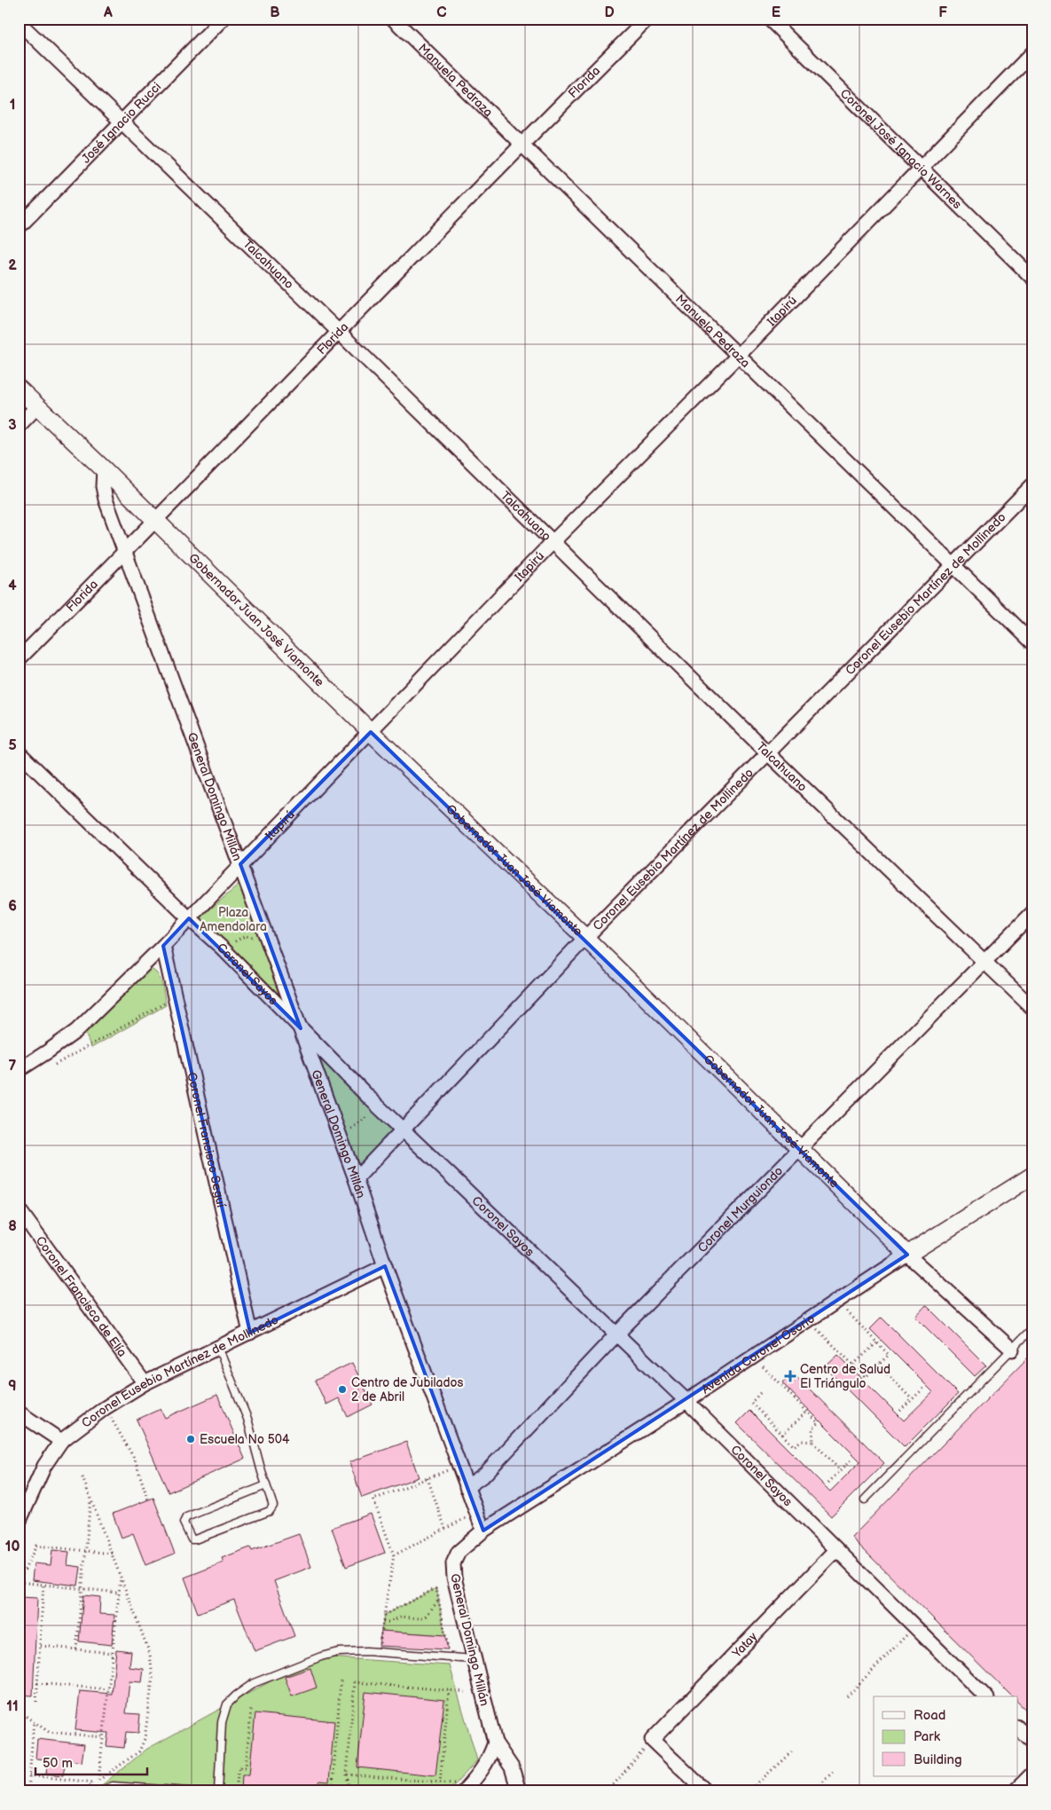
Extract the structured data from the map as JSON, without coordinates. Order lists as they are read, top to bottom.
{
  "streets": {
    "street": [
      "Manuela Pedraza",
      "Florida",
      "José Ignacio Rucci",
      "Coronel José Ignacio Warnes",
      "Talcahuano",
      "Itapirú",
      "Coronel Eusebio Martínez de Mollinedo",
      "Gobernador Juan José Viamonte",
      "General Domingo Millán",
      "Coronel Sayos",
      "Coronel Francisco Seguí",
      "Coronel Murguiondo",
      "Coronel Francisco de Elía",
      "Avenida Coronel Osorio",
      "Yatay"
    ]
  },
  "crossings": [
    ["Manuela Pedraza", "Florida"],
    ["Manuela Pedraza", "Itapirú"],
    ["Manuela Pedraza", "Coronel Eusebio Martínez de Mollinedo"],
    ["Florida", "Talcahuano"],
    ["Florida", "Gobernador Juan José Viamonte"],
    ["Florida", "General Domingo Millán"],
    ["José Ignacio Rucci", "Talcahuano"],
    ["Coronel José Ignacio Warnes", "Itapirú"],
    ["Talcahuano", "Itapirú"],
    ["Talcahuano", "Coronel Eusebio Martínez de Mollinedo"],
    ["Talcahuano", "Coronel Murguiondo"],
    ["Itapirú", "Gobernador Juan José Viamonte"],
    ["Itapirú", "General Domingo Millán"],
    ["Itapirú", "Coronel Sayos"],
    ["Itapirú", "Coronel Francisco Seguí"],
    ["Coronel Eusebio Martínez de Mollinedo", "Gobernador Juan José Viamonte"],
    ["Coronel Eusebio Martínez de Mollinedo", "General Domingo Millán"],
    ["Coronel Eusebio Martínez de Mollinedo", "Coronel Sayos"],
    ["Coronel Eusebio Martínez de Mollinedo", "Coronel Francisco Seguí"],
    ["Coronel Eusebio Martínez de Mollinedo", "Coronel Francisco de Elía"],
    ["Gobernador Juan José Viamonte", "General Domingo Millán"],
    ["Gobernador Juan José Viamonte", "Coronel Murguiondo"],
    ["Gobernador Juan José Viamonte", "Avenida Coronel Osorio"],
    ["General Domingo Millán", "Coronel Sayos"],
    ["General Domingo Millán", "Coronel Murguiondo"],
    ["General Domingo Millán", "Avenida Coronel Osorio"],
    ["Coronel Sayos", "Coronel Murguiondo"],
    ["Coronel Sayos", "Avenida Coronel Osorio"],
    ["Coronel Sayos", "Yatay"]
  ],
  "parks": ["Plaza Amendolara"],
  "places": {
    "health": ["Centro de Salud El Triángulo"],
    "other": ["Centro de Jubilados 2 de Abril", "Escuela No 504"]
  },
  "legend": ["Road", "Park", "Building"],
  "scale_bar": "50 m",
  "grid": {
    "columns": [
      "A",
      "B",
      "C",
      "D",
      "E",
      "F"
    ],
    "rows": [
      "1",
      "2",
      "3",
      "4",
      "5",
      "6",
      "7",
      "8",
      "9",
      "10",
      "11"
    ]
  }
}
